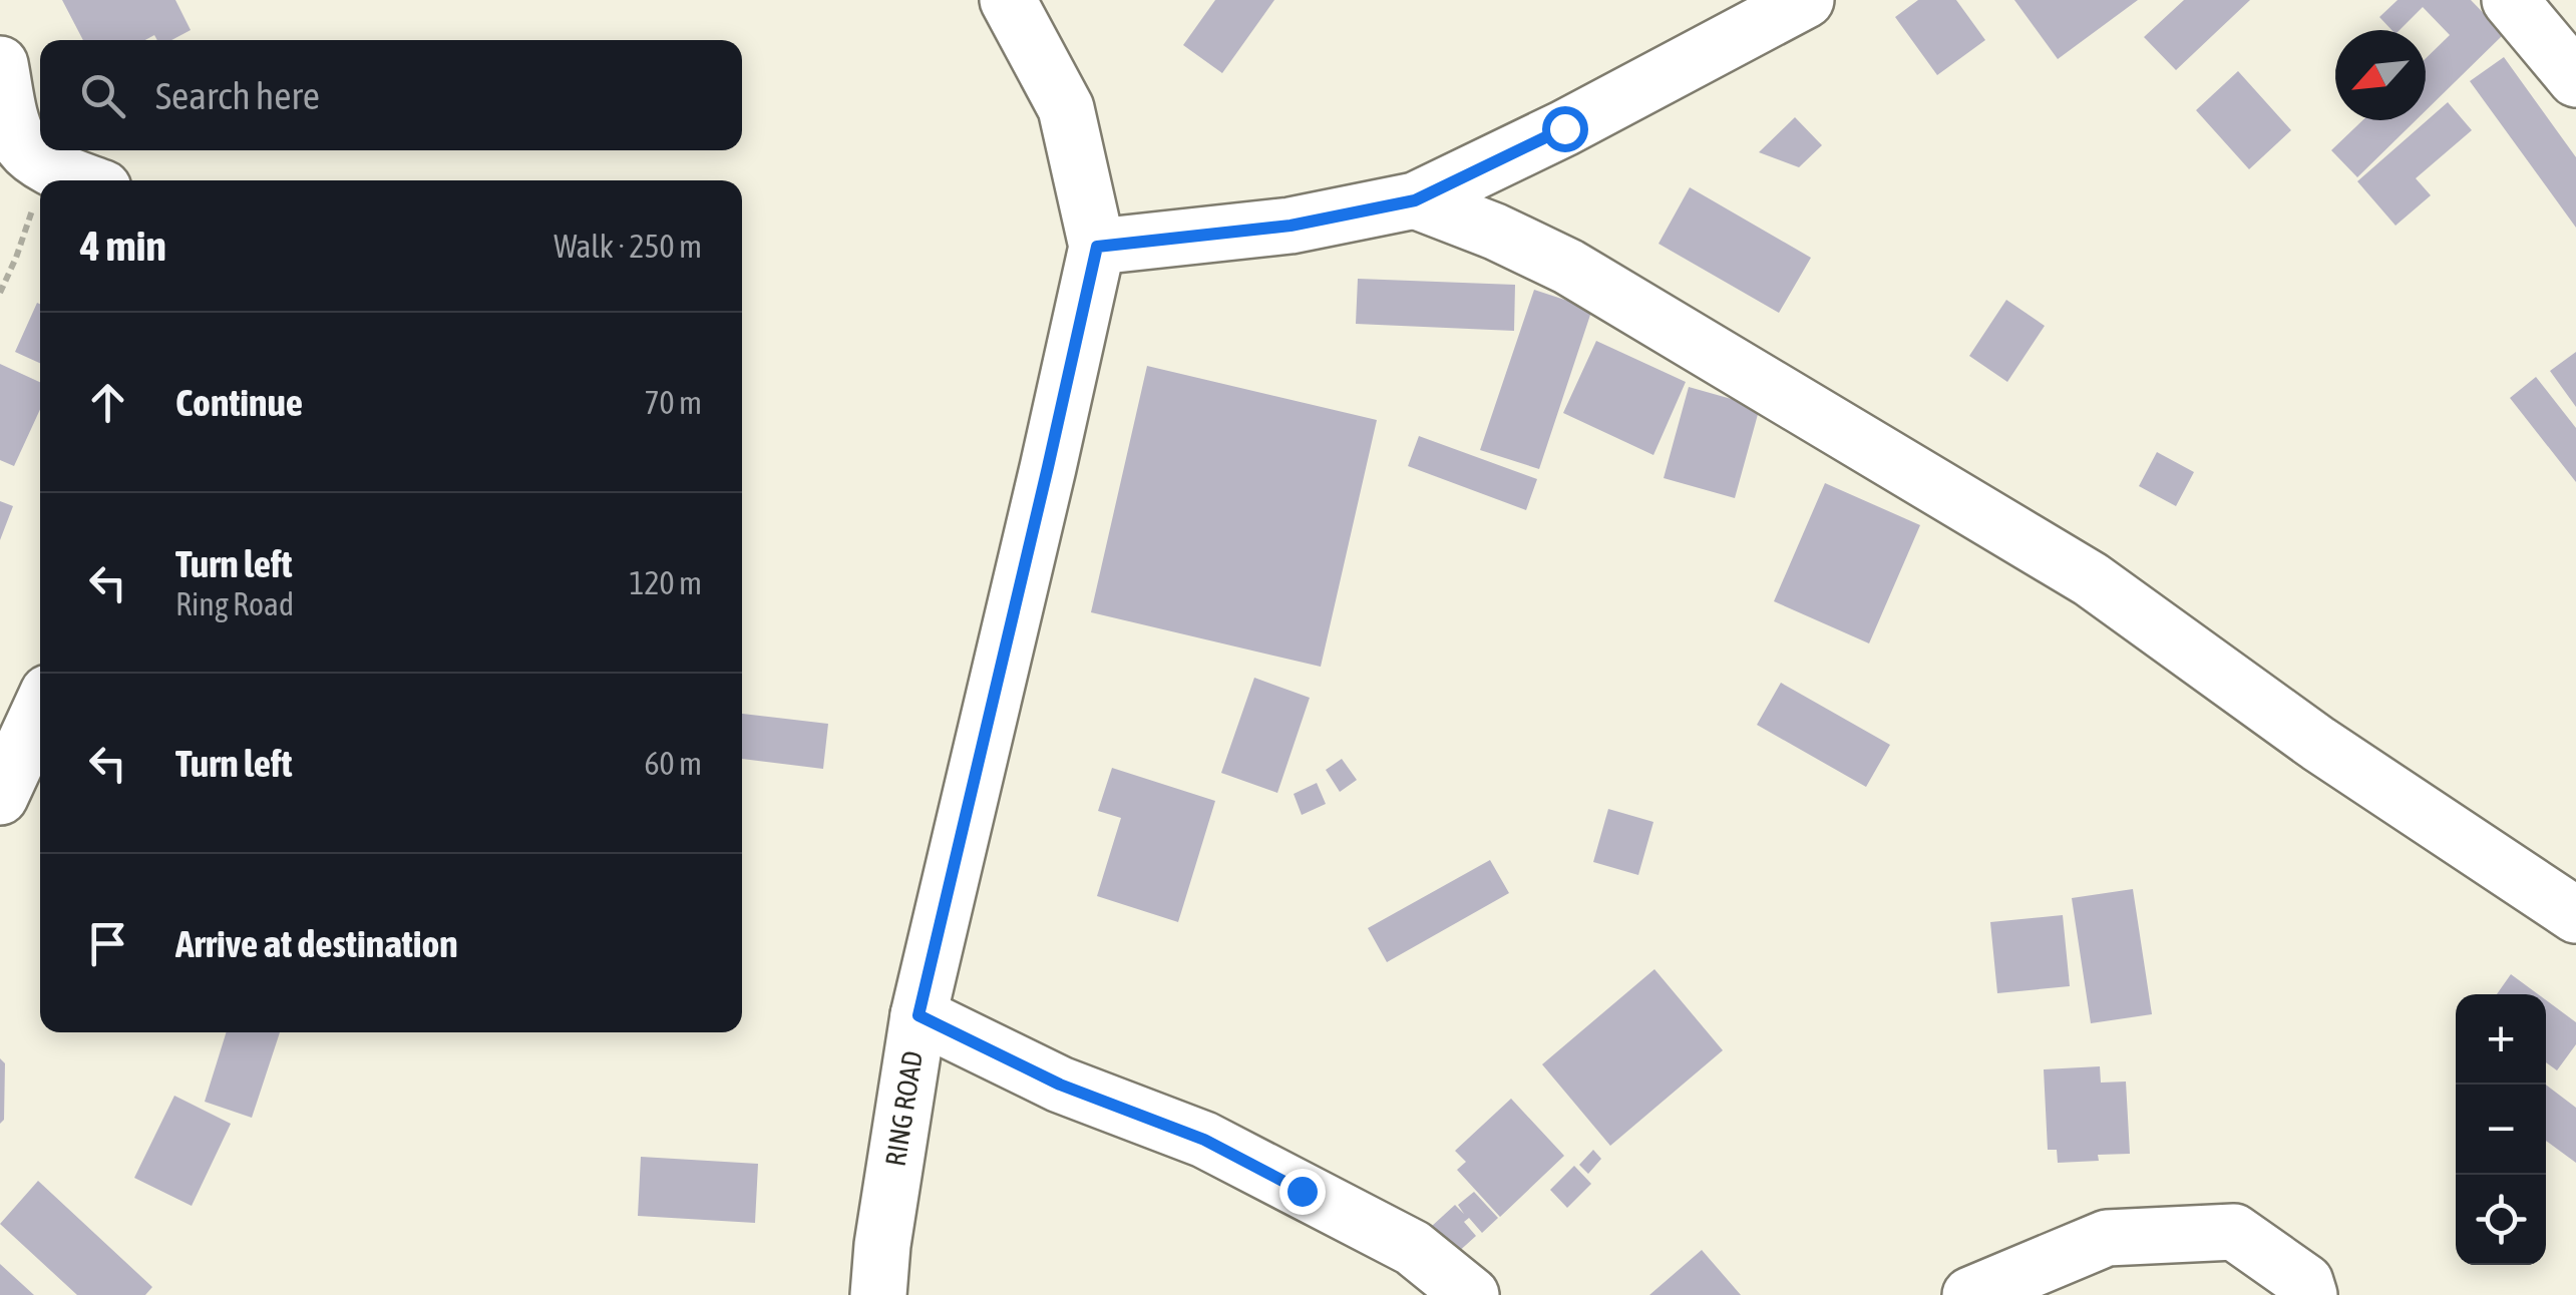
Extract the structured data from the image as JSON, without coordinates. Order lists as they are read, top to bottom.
{
  "streets": {
    "street": ["RING ROAD"]
  },
  "north": "bottom left",
  "page": {
    "search": "Search here",
    "heading": ["4 min", "Walk · 250 m"],
    "list": [
      ["Continue", "70 m"],
      ["Turn left", "Ring Road", "120 m"],
      ["Turn left", "60 m"],
      "Arrive at destination"
    ],
    "map_buttons": ["+", "−"]
  }
}
